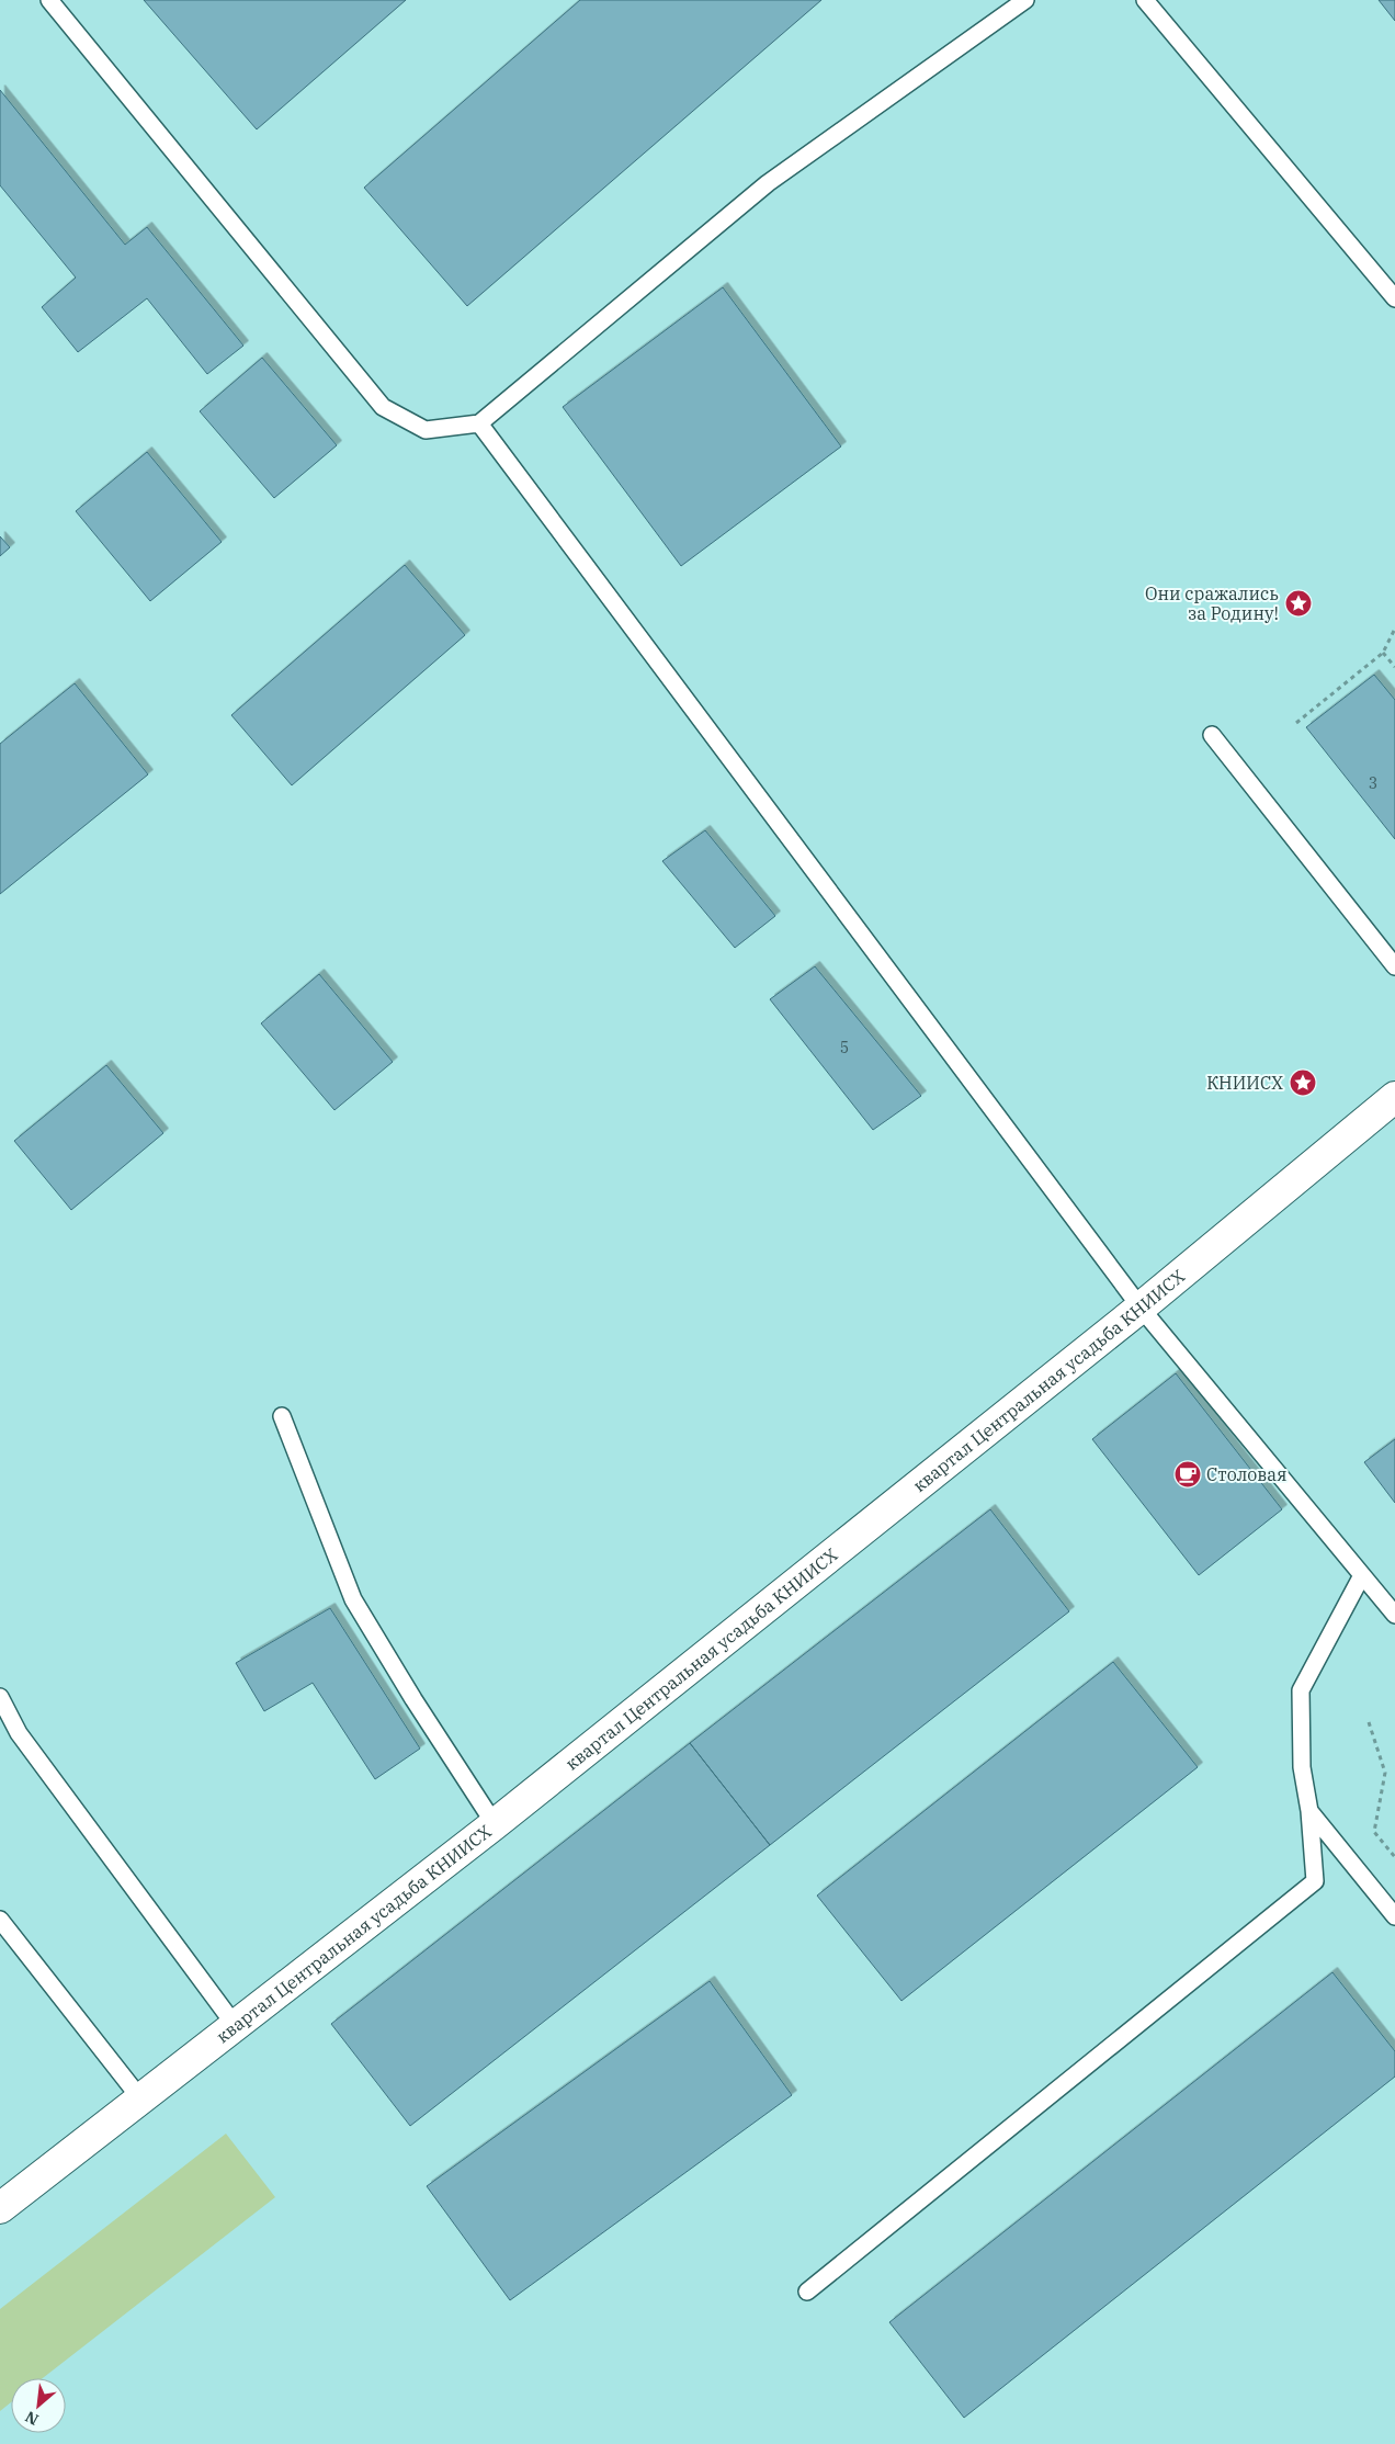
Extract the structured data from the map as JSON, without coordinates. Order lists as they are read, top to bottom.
{
  "streets": {
    "street": ["квартал Центральная усадьба КНИИСХ"]
  },
  "places": {
    "place": ["Они сражались за Родину!", "КНИИСХ"],
    "cafe": ["Столовая"]
  },
  "house_numbers": ["3", "5"],
  "north": "bottom left"
}
